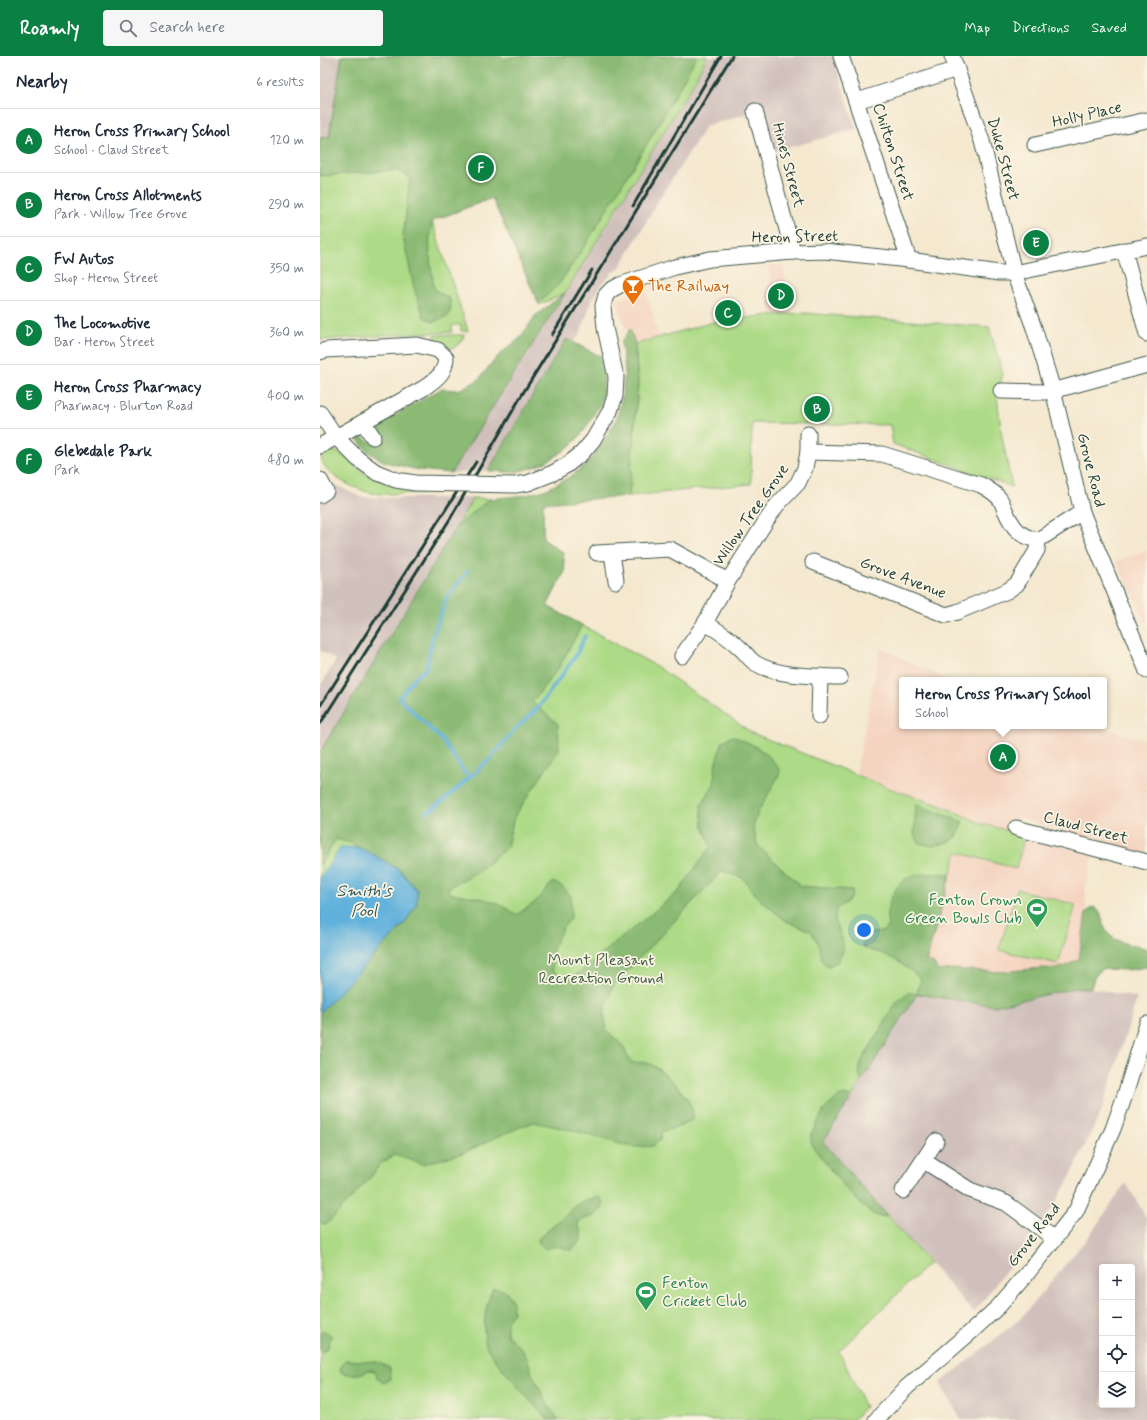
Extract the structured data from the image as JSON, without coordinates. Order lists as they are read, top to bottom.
{
  "streets": {
    "street": [
      "Holly Place",
      "Chilton Street",
      "Duke Street",
      "Hines Street",
      "Heron Street",
      "Grove Road",
      "Willow Tree Grove",
      "Grove Avenue",
      "Claud Street"
    ]
  },
  "crossings": [
    ["Chilton Street", "Heron Street"],
    ["Duke Street", "Heron Street"],
    ["Duke Street", "Grove Road"],
    ["Hines Street", "Heron Street"],
    ["Heron Street", "Grove Road"]
  ],
  "water": ["Smith's Pool"],
  "parks": ["Mount Pleasant Recreation Ground"],
  "places": {
    "bar": ["The Railway"],
    "sports": ["Fenton Crown Green Bowls Club", "Fenton Cricket Club"]
  },
  "page": {
    "header": "Roamly",
    "search": "Search here",
    "nav": ["Map", "Directions", "Saved"],
    "heading": ["Nearby", "6 results"],
    "list": [
      {
        "mark": "A",
        "name": "Heron Cross Primary School",
        "note": "School · Claud Street",
        "value": "120 m"
      },
      {
        "mark": "B",
        "name": "Heron Cross Allotments",
        "note": "Park · Willow Tree Grove",
        "value": "290 m"
      },
      {
        "mark": "C",
        "name": "FW Autos",
        "note": "Shop · Heron Street",
        "value": "350 m"
      },
      {
        "mark": "D",
        "name": "The Locomotive",
        "note": "Bar · Heron Street",
        "value": "360 m"
      },
      {
        "mark": "E",
        "name": "Heron Cross Pharmacy",
        "note": "Pharmacy · Blurton Road",
        "value": "400 m"
      },
      {
        "mark": "F",
        "name": "Glebedale Park",
        "note": "Park",
        "value": "480 m"
      }
    ],
    "pins": [
      "F",
      "E",
      "D",
      "C",
      "B",
      "A"
    ],
    "popup": ["Heron Cross Primary School", "School"],
    "map_buttons": ["+", "−"]
  }
}
